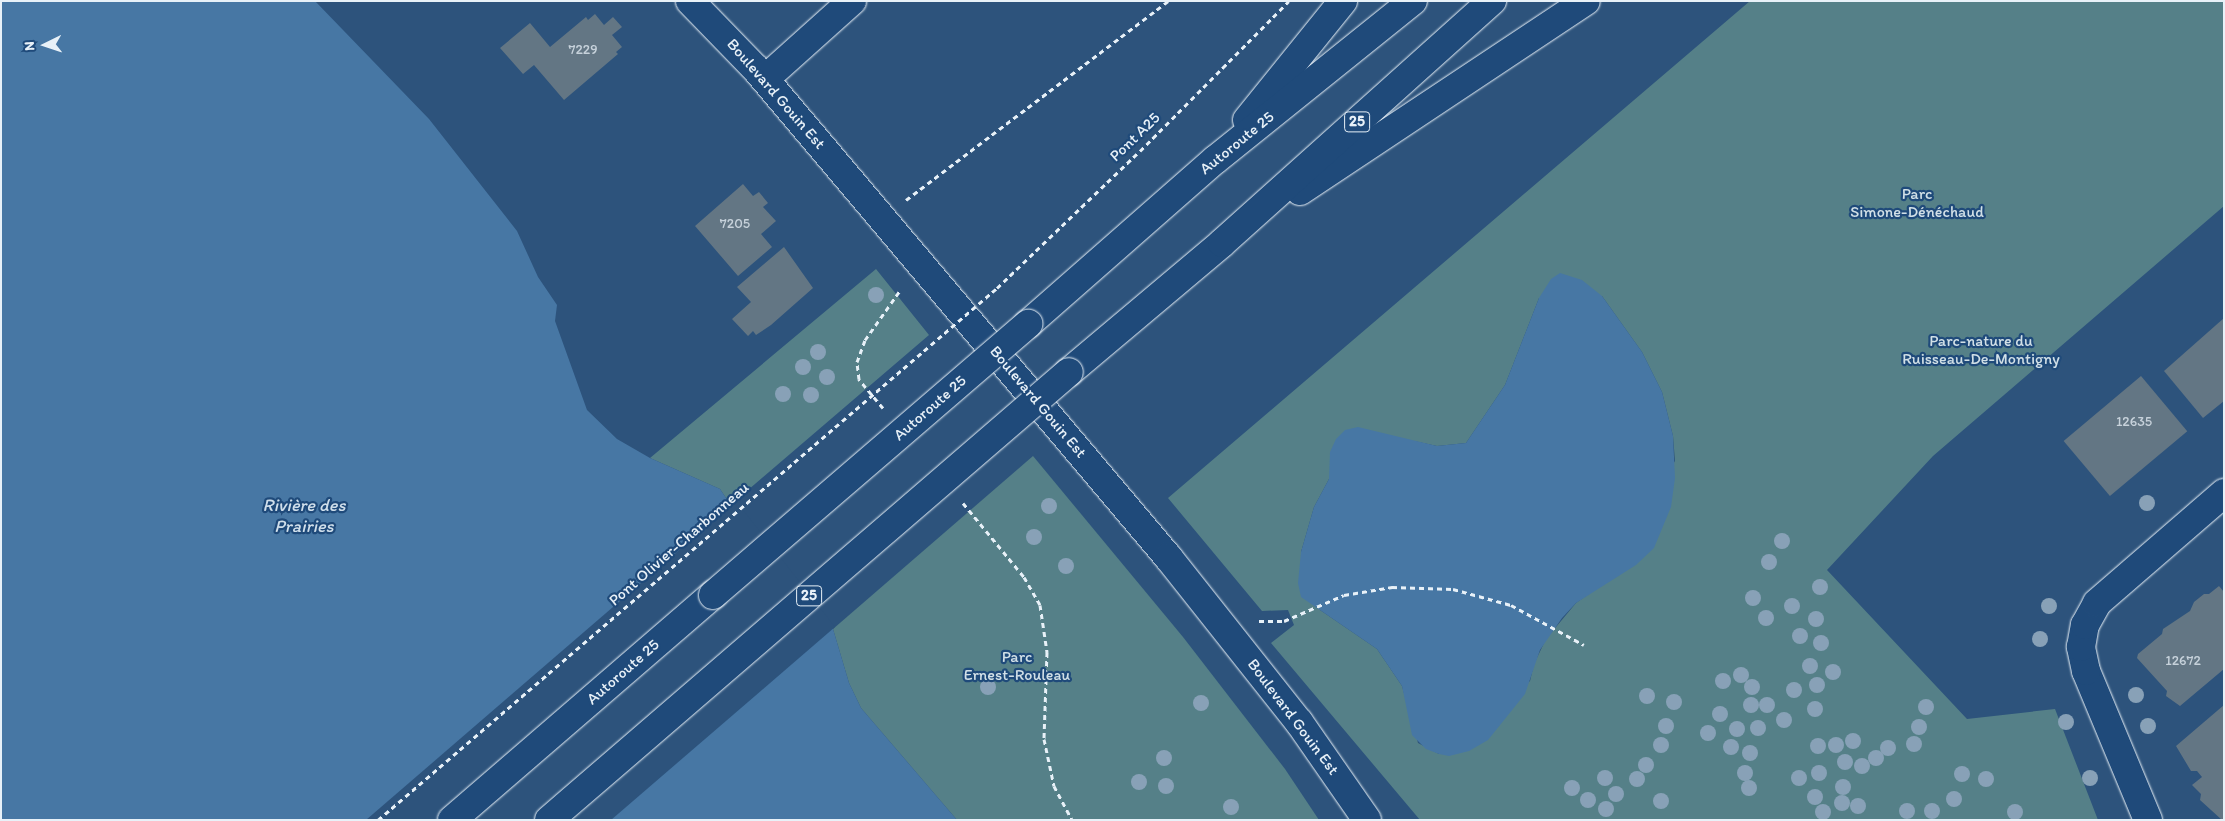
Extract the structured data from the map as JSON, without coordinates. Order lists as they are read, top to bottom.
{
  "streets": {
    "main road": ["Boulevard Gouin Est", "25", "Autoroute 25"],
    "path": ["Pont A25", "Pont Olivier-Charbonneau"]
  },
  "crossings": [
    ["Pont A25", "Pont Olivier-Charbonneau"]
  ],
  "water": ["Rivière des Prairies"],
  "parks": ["Parc Simone-Dénéchaud", "Parc-nature du Ruisseau-De-Montigny", "Parc Ernest-Rouleau"],
  "house_numbers": [
    "7229",
    "7205",
    "12635",
    "12672"
  ],
  "north": "left"
}
